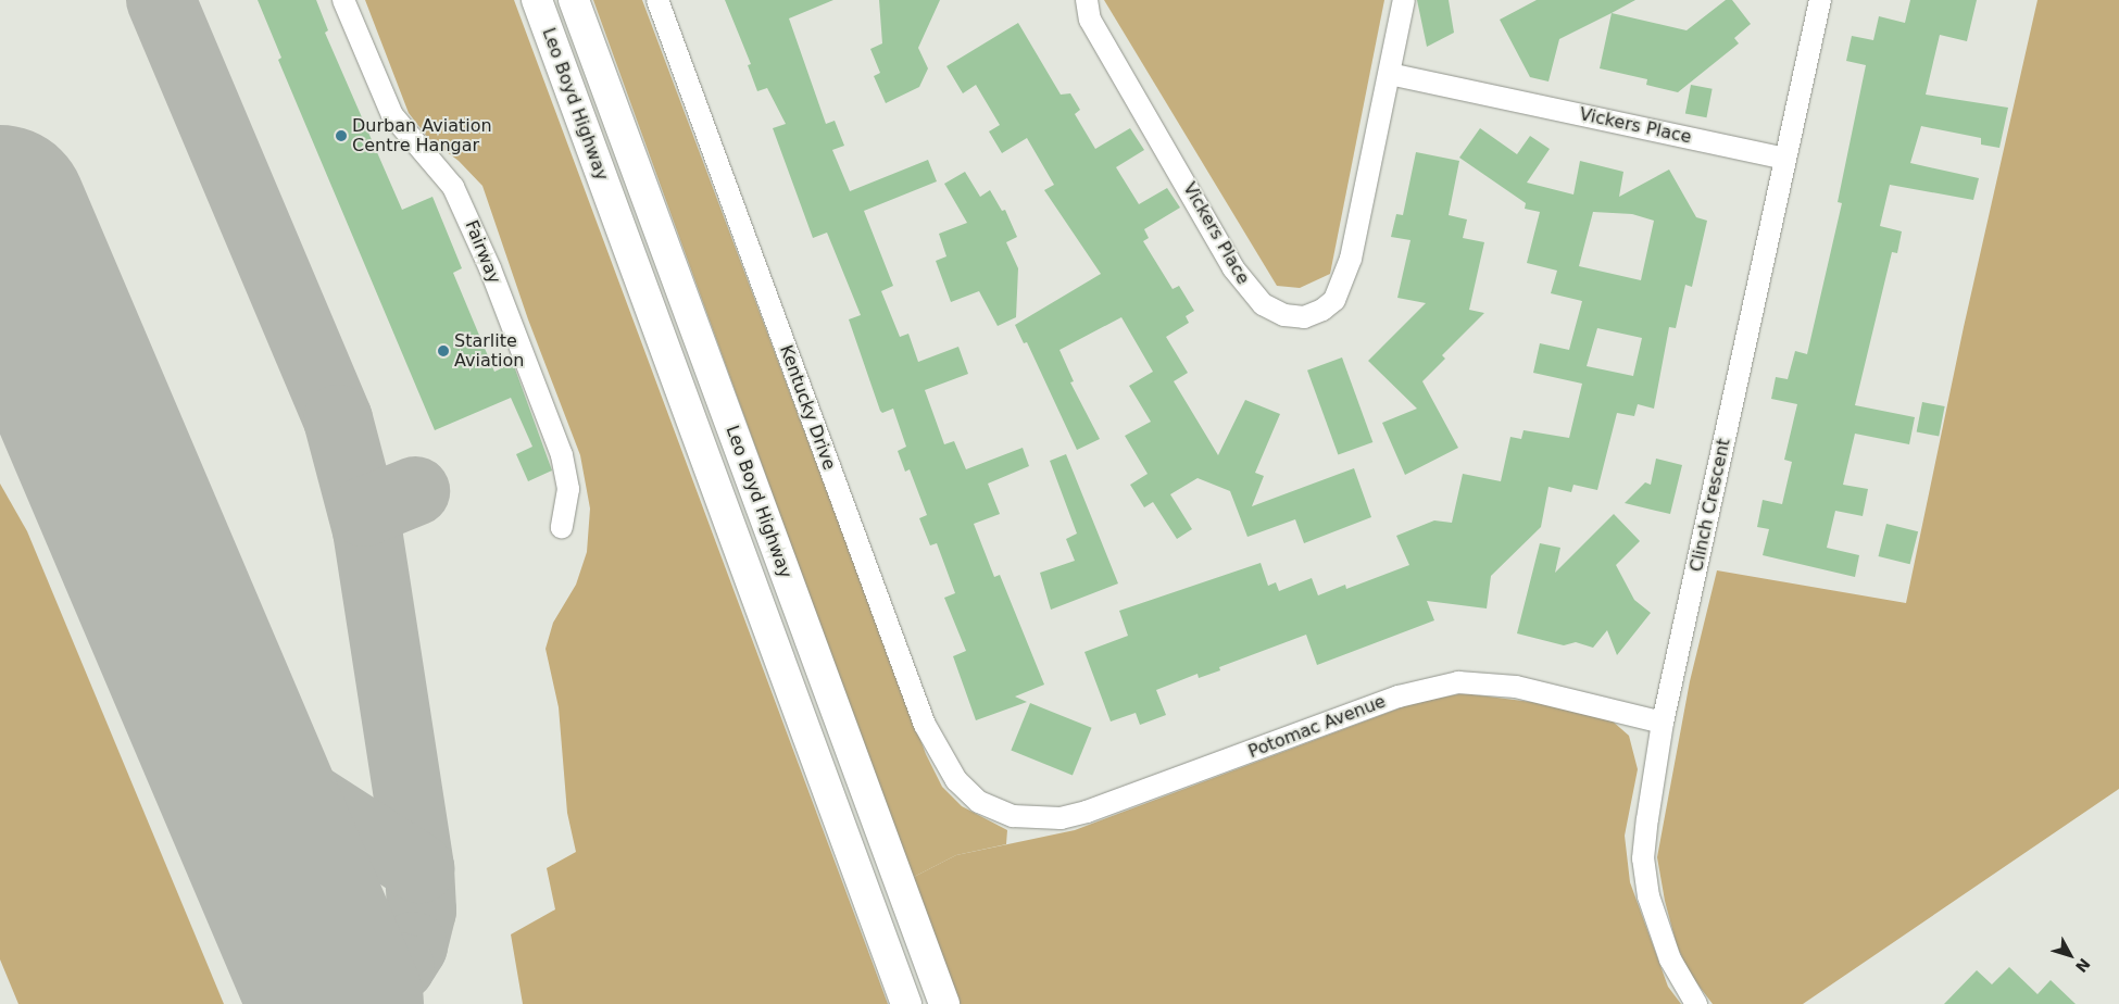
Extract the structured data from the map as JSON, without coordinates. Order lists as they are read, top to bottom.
{
  "streets": {
    "highway": ["Leo Boyd Highway"],
    "street": [
      "Vickers Place",
      "Fairway",
      "Kentucky Drive",
      "Clinch Crescent",
      "Potomac Avenue"
    ]
  },
  "crossings": [
    ["Vickers Place", "Clinch Crescent"],
    ["Kentucky Drive", "Potomac Avenue"],
    ["Clinch Crescent", "Potomac Avenue"]
  ],
  "places": ["Durban Aviation Centre Hangar", "Starlite Aviation"],
  "north": "bottom right"
}
